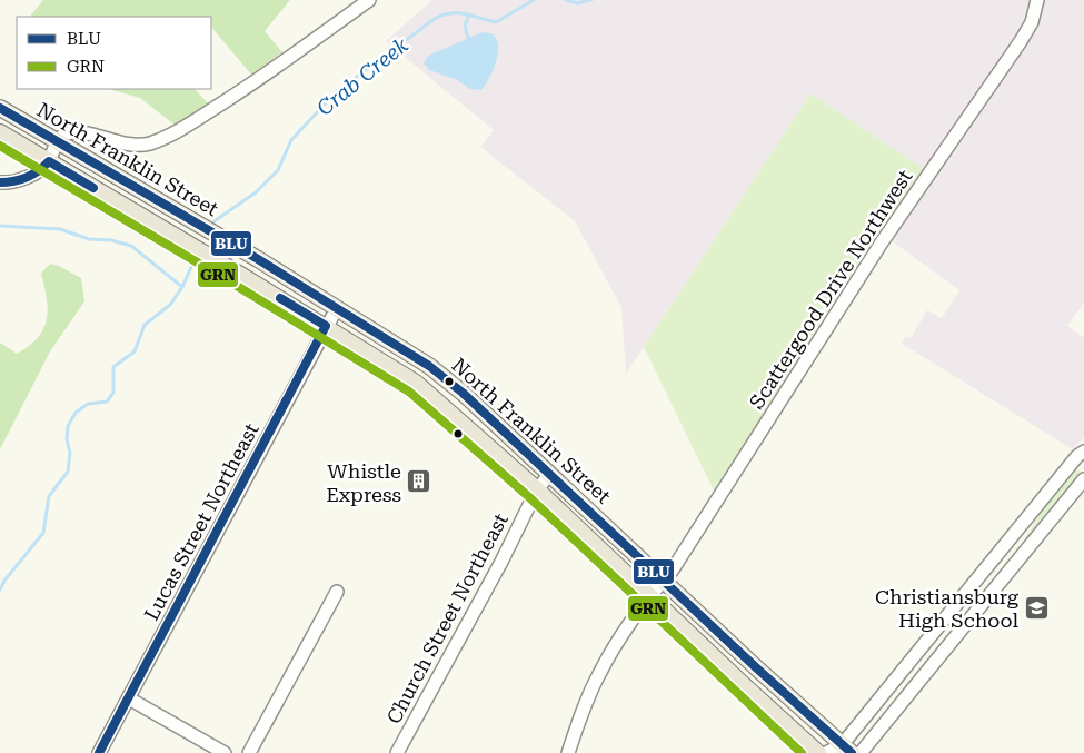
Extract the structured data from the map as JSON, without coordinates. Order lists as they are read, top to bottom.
{
  "streets": {
    "main road": ["North Franklin Street"],
    "street": ["Scattergood Drive Northwest", "Lucas Street Northeast", "Church Street Northeast"]
  },
  "crossings": [
    ["North Franklin Street", "Scattergood Drive Northwest"],
    ["North Franklin Street", "Lucas Street Northeast"],
    ["North Franklin Street", "Church Street Northeast"]
  ],
  "water": ["Crab Creek"],
  "places": {
    "building": ["Whistle Express"],
    "school or university": ["Christiansburg High School"]
  },
  "lines": ["transit line BLU", "transit line GRN"],
  "legend": ["BLU", "GRN"]
}
